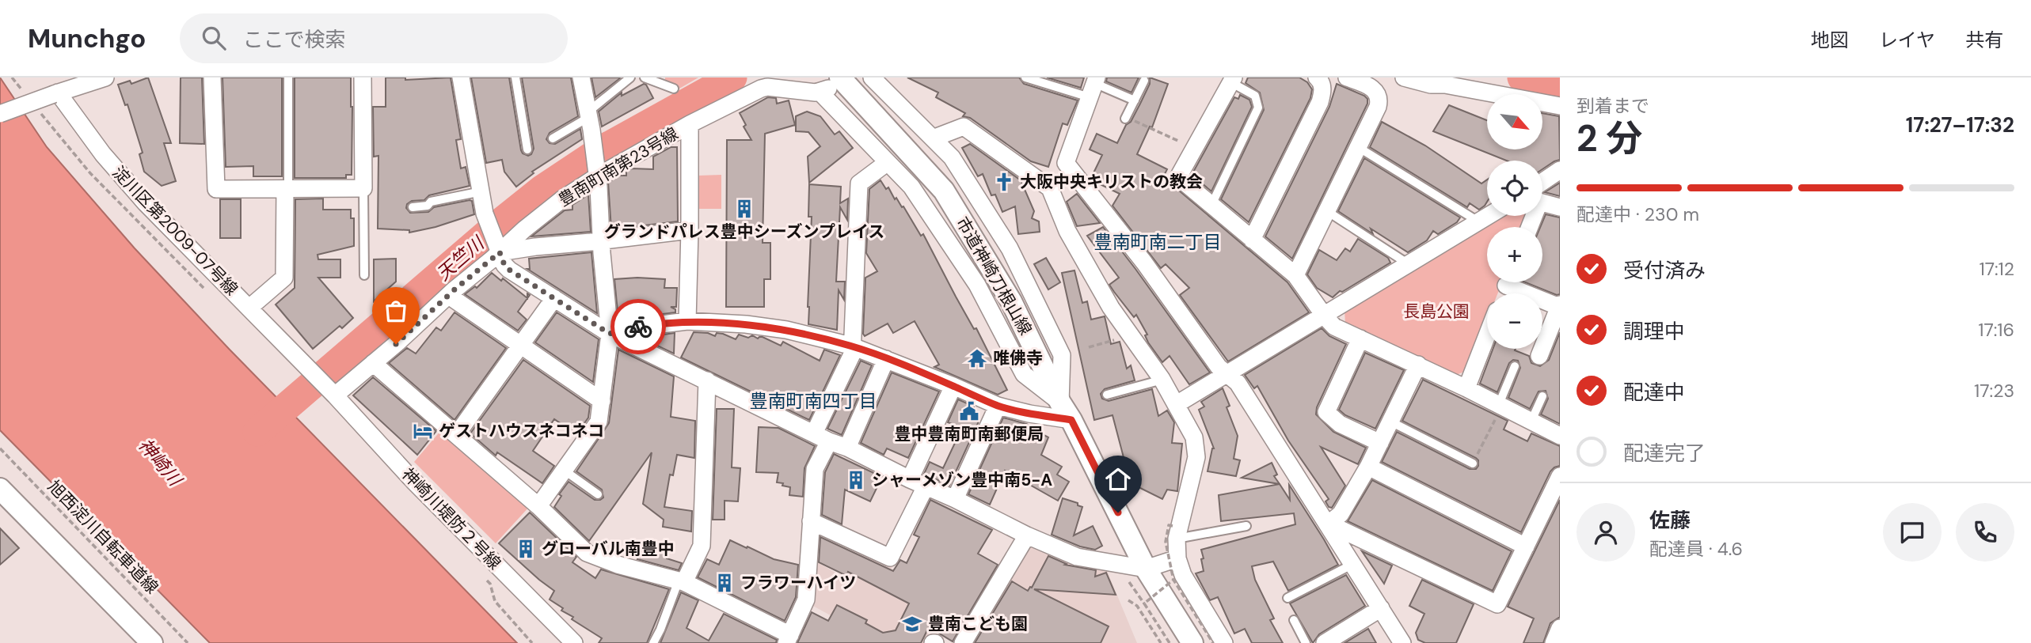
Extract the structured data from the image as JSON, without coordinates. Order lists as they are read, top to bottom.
{
  "streets": {
    "street": [
      "豊南町南第23号線",
      "淀川区第2009-07号線",
      "市道神崎刀根山線",
      "神崎川堤防２号線"
    ],
    "path": ["旭西淀川自転車道線"]
  },
  "crossings": [
    ["豊南町南第23号線", "淀川区第2009-07号線"],
    ["豊南町南第23号線", "市道神崎刀根山線"],
    ["豊南町南第23号線", "神崎川堤防２号線"],
    ["淀川区第2009-07号線", "神崎川堤防２号線"]
  ],
  "districts": ["豊南町南二丁目", "豊南町南四丁目"],
  "water": ["天竺川", "神崎川"],
  "parks": ["長島公園"],
  "places": {
    "church": ["大阪中央キリストの教会"],
    "building": [
      "グランドパレス豊中シーズンプレイス",
      "シャーメゾン豊中南5-A",
      "グローバル南豊中",
      "フラワーハイツ"
    ],
    "temple": ["唯佛寺"],
    "public building": ["豊中豊南町南郵便局"],
    "hotel": ["ゲストハウスネコネコ"],
    "school or university": ["豊南こども園"]
  },
  "north": "bottom right",
  "page": {
    "header": "Munchgo",
    "search": "ここで検索",
    "nav": ["地図", "レイヤ", "共有"],
    "heading": ["2 分", "到着まで", "17:27–17:32"],
    "panel": ["佐藤", "配達員 · 4.6"],
    "map_buttons": ["+", "−"],
    "bar": "配達中 · 230 m",
    "list": [
      ["受付済み", "17:12"],
      ["調理中", "17:16"],
      ["配達中", "17:23"],
      "配達完了"
    ]
  }
}
